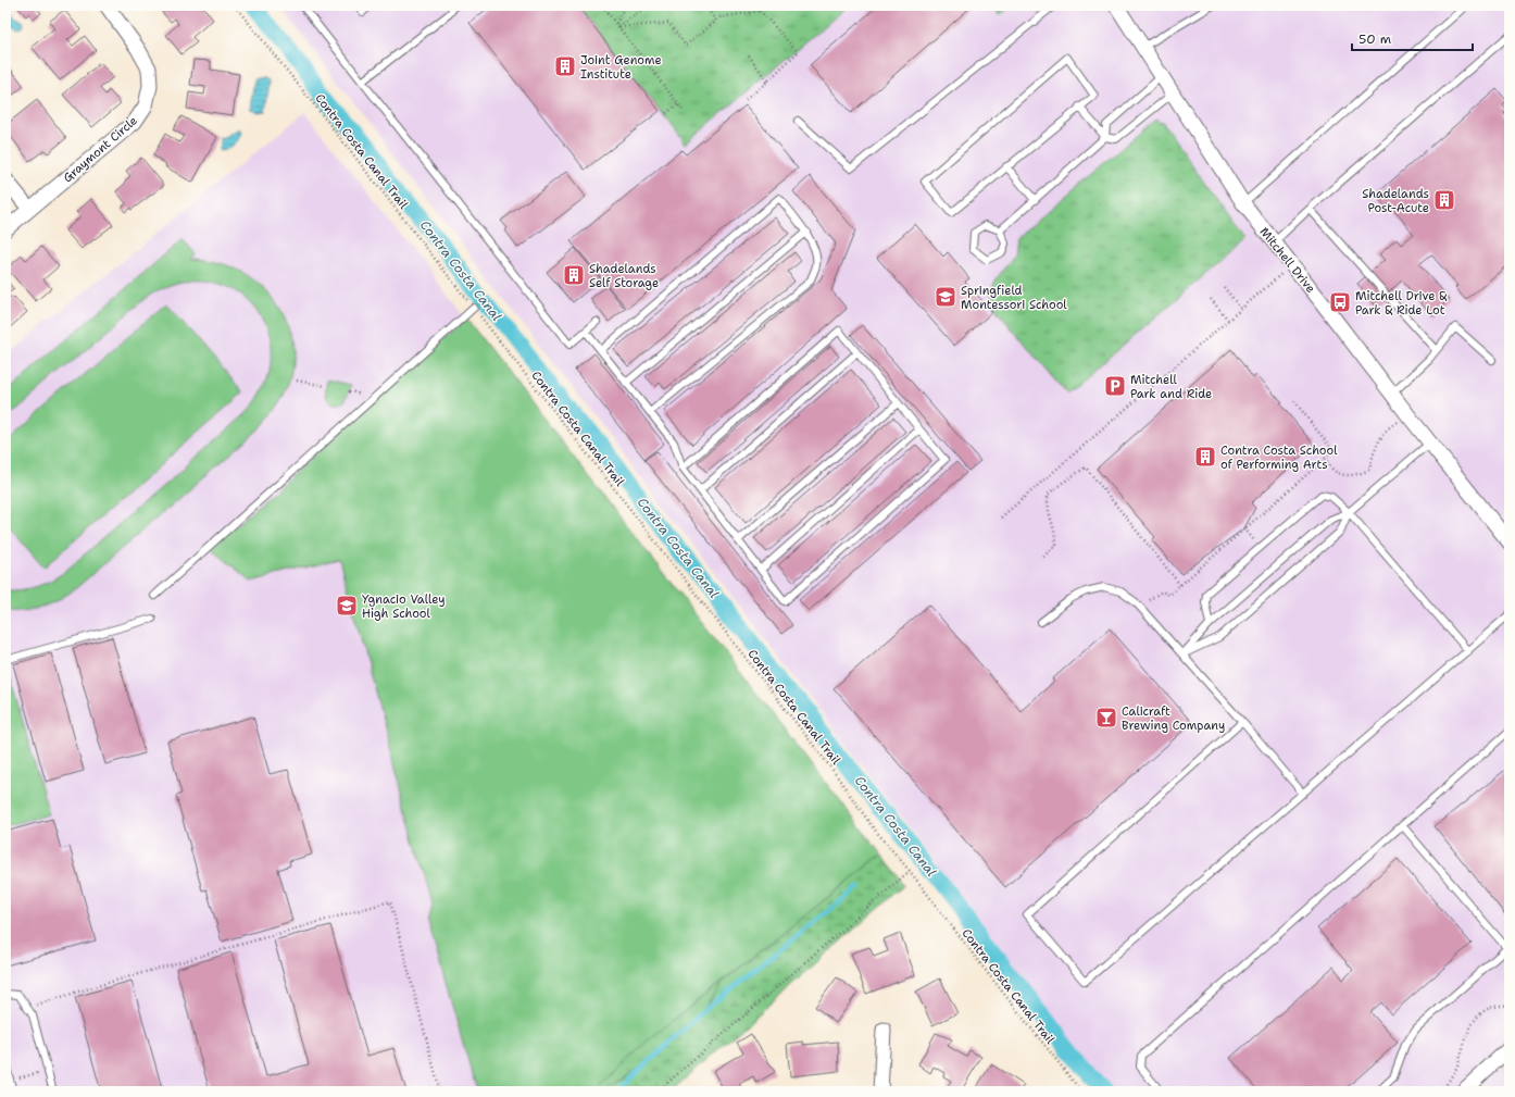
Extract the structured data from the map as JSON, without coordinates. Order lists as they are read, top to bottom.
{
  "streets": {
    "street": ["Graymont Circle", "Mitchell Drive"],
    "path": ["Contra Costa Canal Trail"]
  },
  "water": ["Contra Costa Canal"],
  "places": {
    "building": [
      "Joint Genome Institute",
      "Shadelands Post-Acute",
      "Shadelands Self Storage",
      "Contra Costa School of Performing Arts"
    ],
    "school or university": ["Springfield Montessori School", "Ygnacio Valley High School"],
    "bus stop": ["Mitchell Drive & Park & Ride Lot"],
    "parking": ["Mitchell Park and Ride"],
    "bar": ["Calicraft Brewing Company"]
  },
  "scale_bar": "50 m"
}
